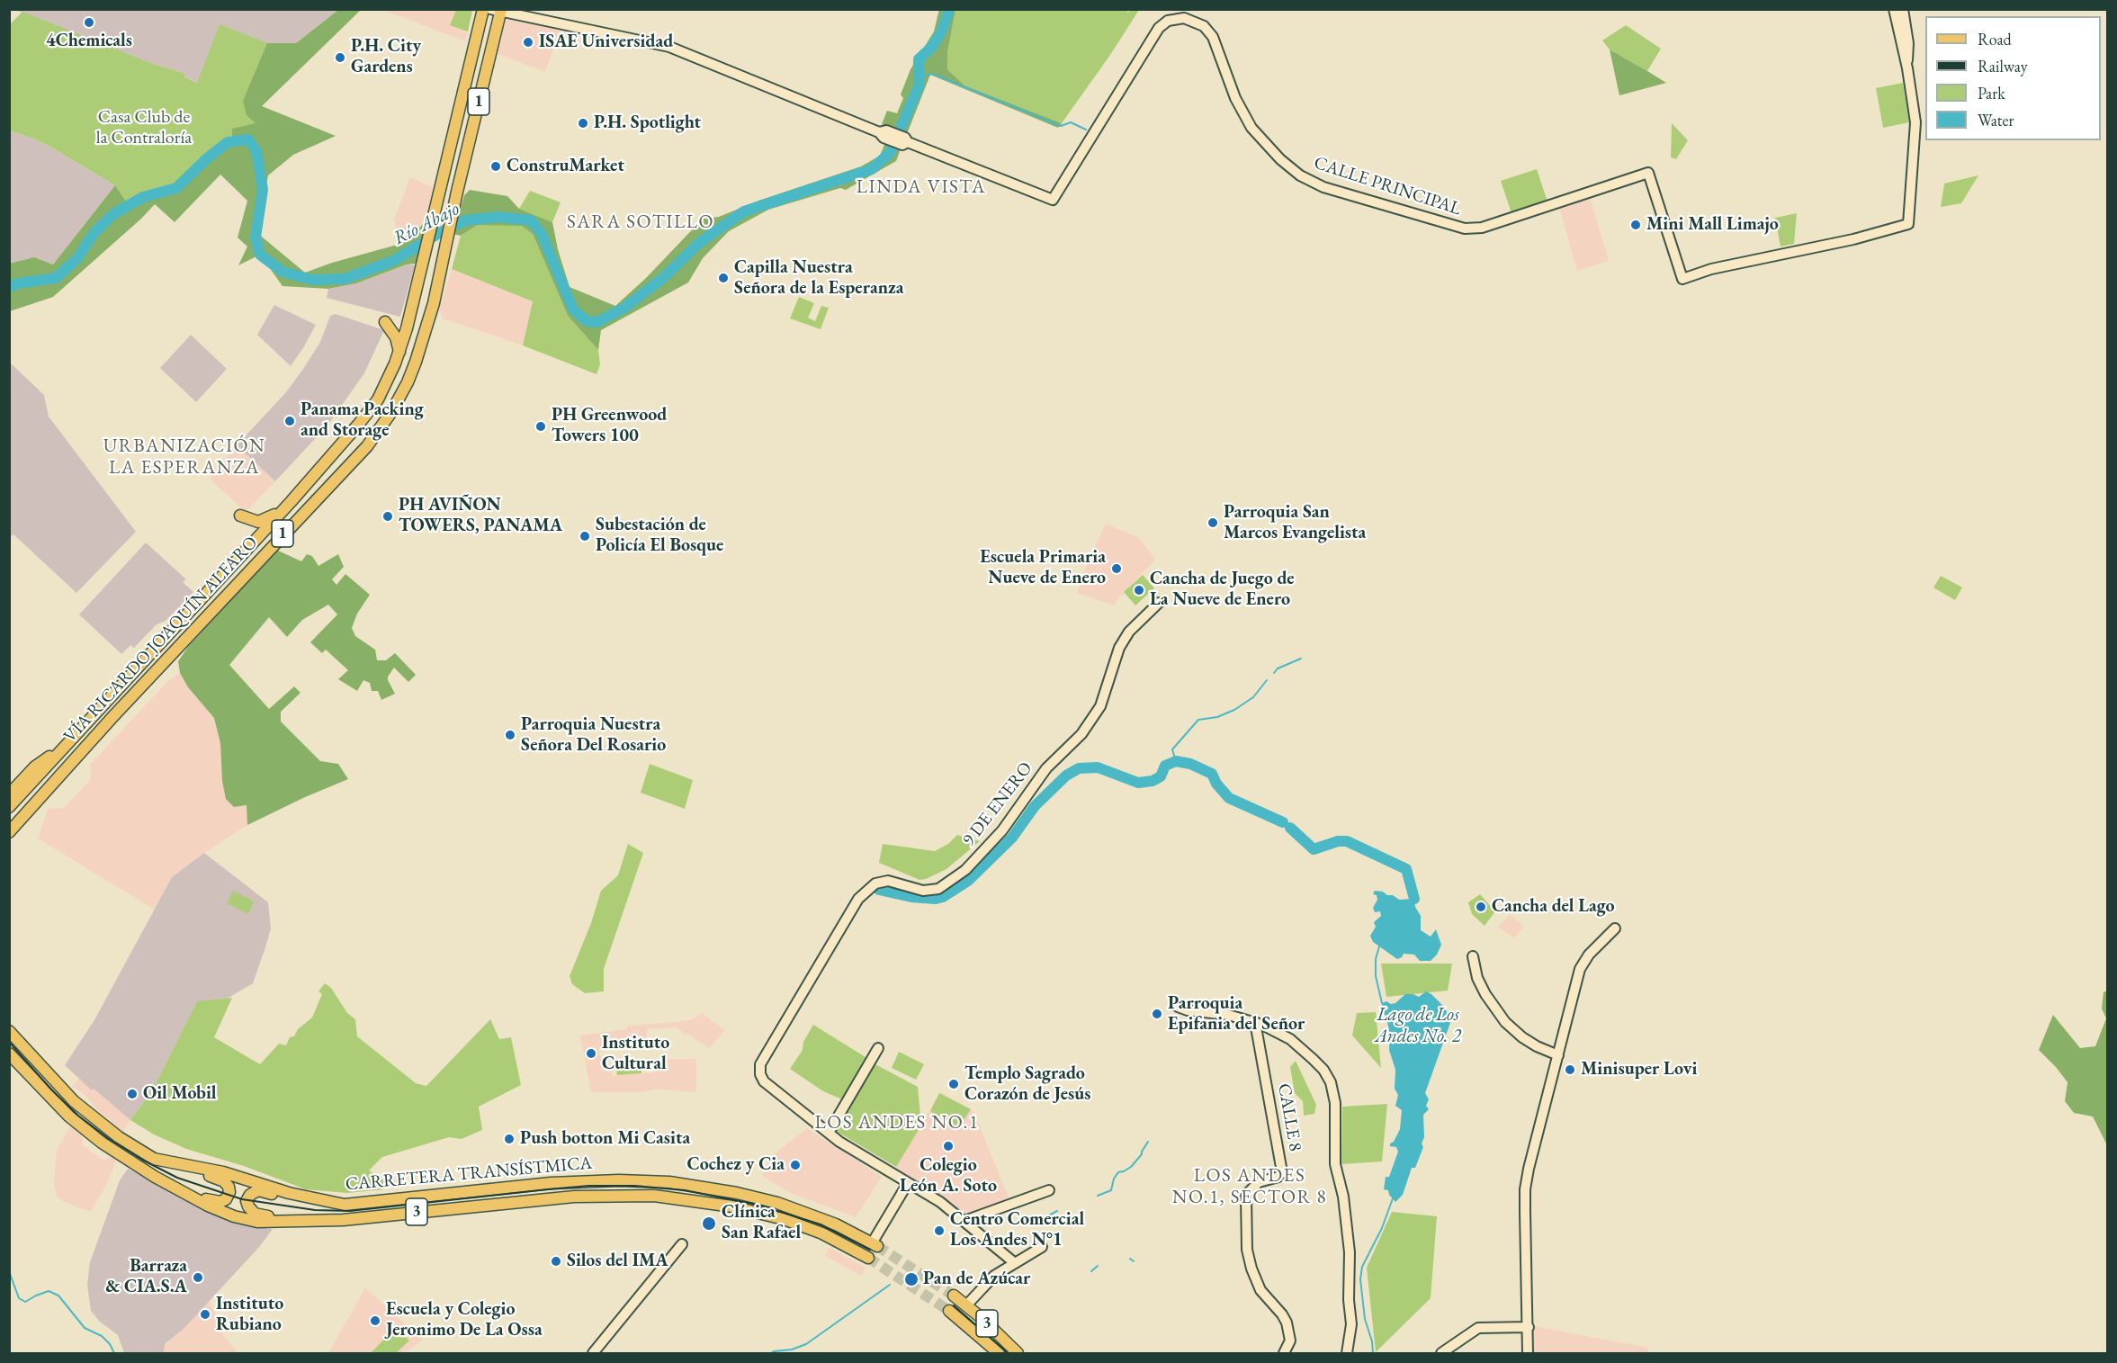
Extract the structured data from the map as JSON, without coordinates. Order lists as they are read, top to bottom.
{
  "streets": {
    "main road": [
      "1",
      "VÍA RICARDO JOAQUÍN ALFARO",
      "CARRETERA TRANSÍSTMICA",
      "3"
    ],
    "street": ["CALLE PRINCIPAL", "9 DE ENERO", "CALLE 8"]
  },
  "crossings": [
    ["CALLE PRINCIPAL", "VÍA RICARDO JOAQUÍN ALFARO"]
  ],
  "districts": [
    "LINDA VISTA",
    "SARA SOTILLO",
    "URBANIZACIÓN LA ESPERANZA",
    "LOS ANDES NO.1",
    "LOS ANDES NO.1, SECTOR 8"
  ],
  "water": ["Río Abajo", "Lago de Los Andes No. 2"],
  "parks": ["Casa Club de la Contraloría"],
  "places": [
    "4Chemicals",
    "ISAE Universidad",
    "P.H. City Gardens",
    "P.H. Spotlight",
    "ConstruMarket",
    "Mini Mall Limajo",
    "Capilla Nuestra Señora de la Esperanza",
    "Panama Packing and Storage",
    "PH Greenwood Towers 100",
    "PH AVIÑON TOWERS, PANAMA",
    "Parroquia San Marcos Evangelista",
    "Subestación de Policía El Bosque",
    "Escuela Primaria Nueve de Enero",
    "Cancha de Juego de La Nueve de Enero",
    "Parroquia Nuestra Señora Del Rosario",
    "Cancha del Lago",
    "Parroquia Epifania del Señor",
    "Instituto Cultural",
    "Minisuper Lovi",
    "Templo Sagrado Corazón de Jesús",
    "Oil Mobil",
    "Push botton Mi Casita",
    "Colegio León A. Soto",
    "Cochez y Cia",
    "Clínica San Rafael",
    "Centro Comercial Los Andes N°1",
    "Silos del IMA",
    "Barraza & CIA.S.A",
    "Pan de Azúcar",
    "Instituto Rubiano",
    "Escuela y Colegio Jeronimo De La Ossa"
  ],
  "legend": [
    "Road",
    "Railway",
    "Park",
    "Water"
  ]
}
